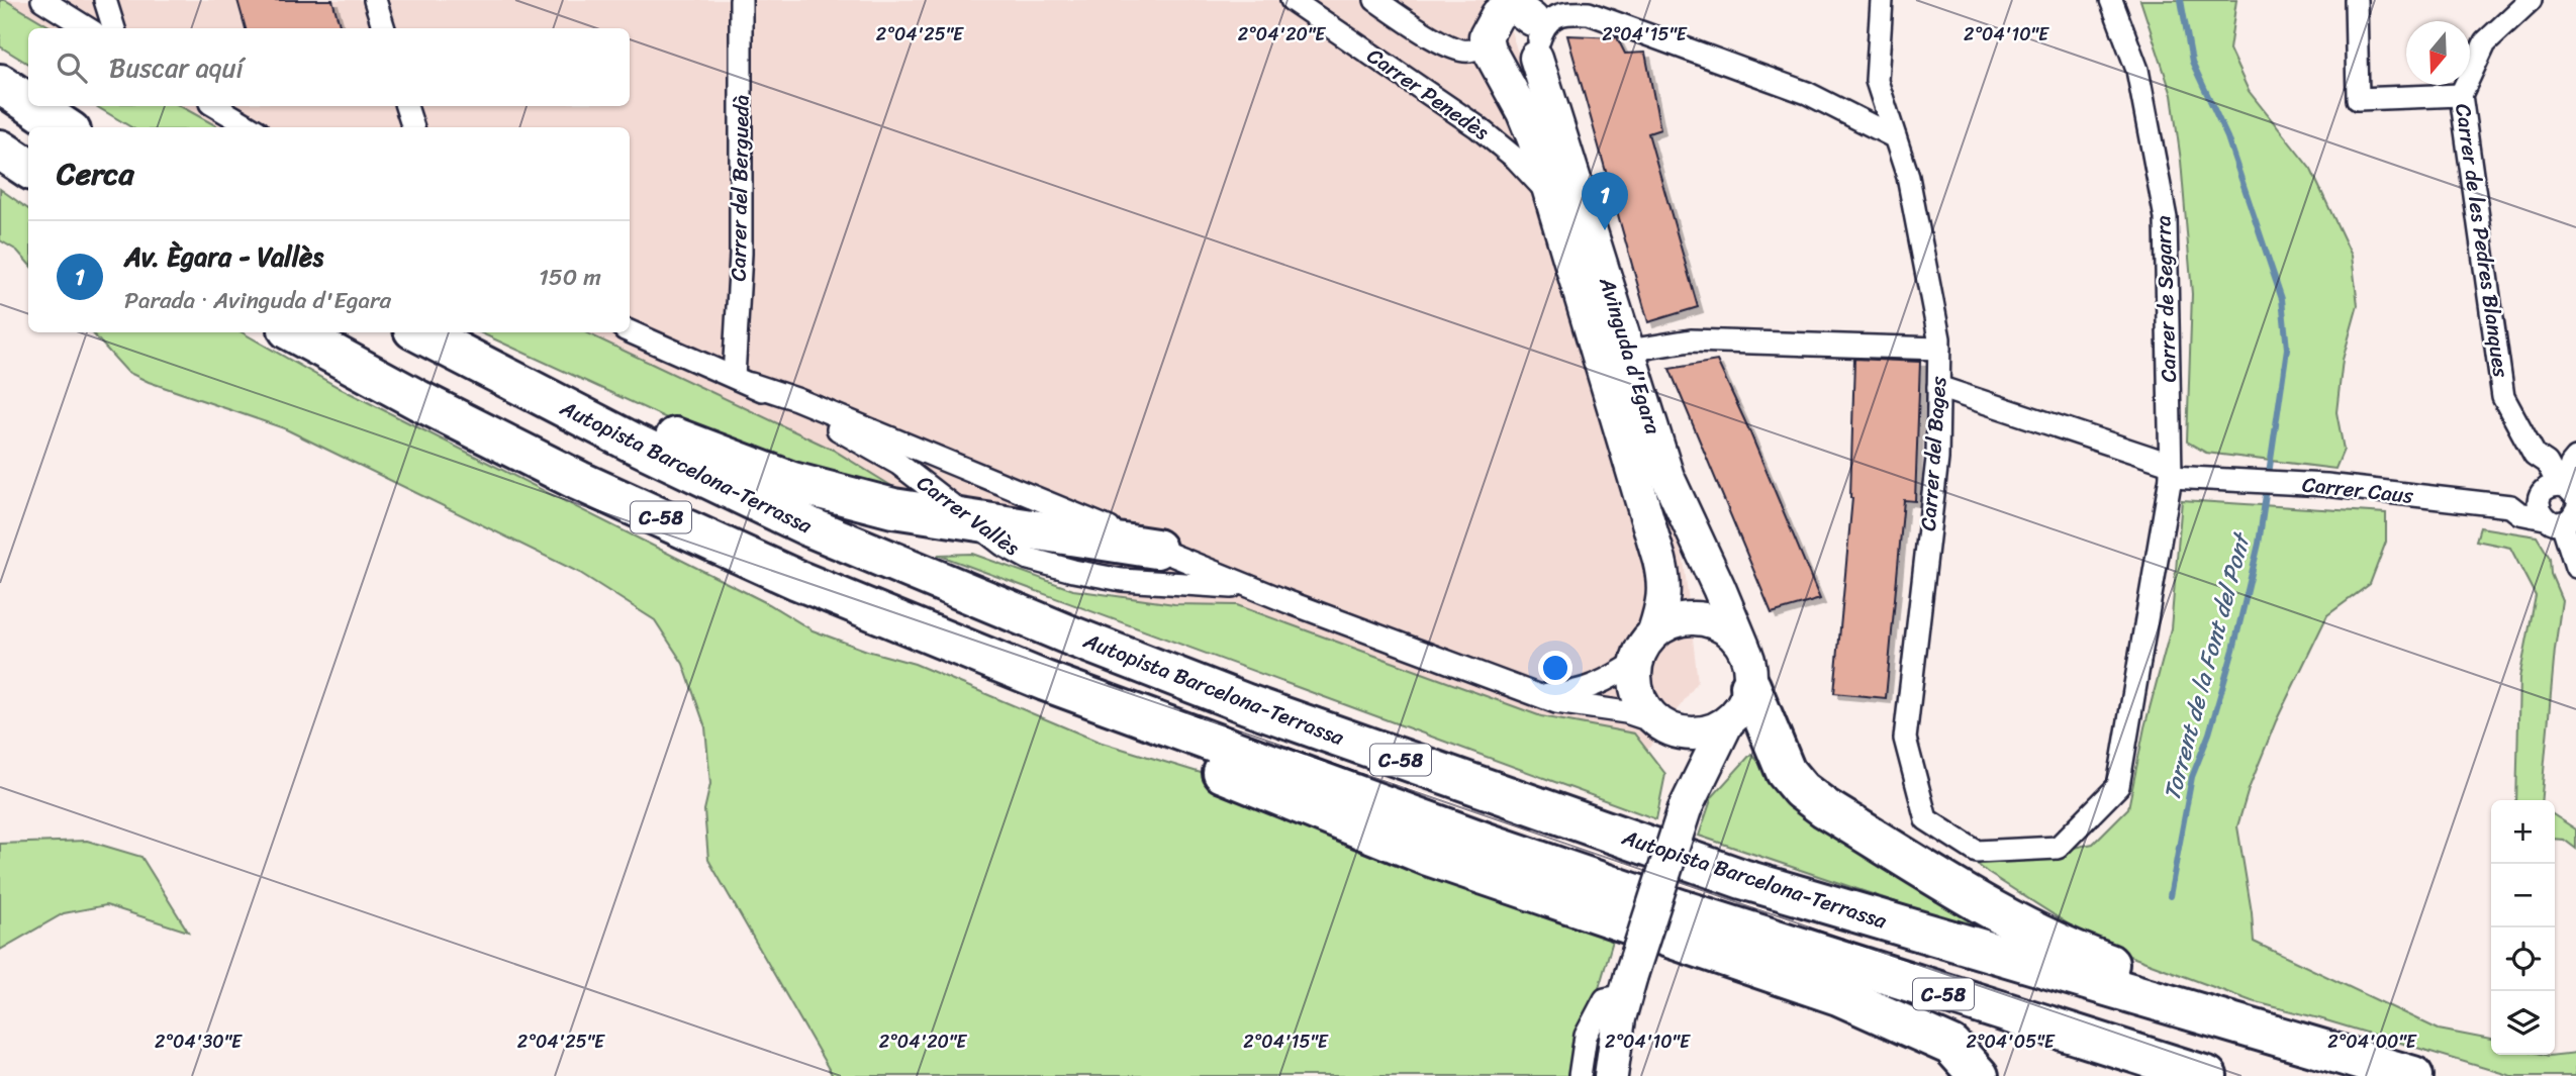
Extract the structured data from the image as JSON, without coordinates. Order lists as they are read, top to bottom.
{
  "streets": {
    "highway": ["Autopista Barcelona-Terrassa", "C-58"],
    "street": [
      "Carrer Penedès",
      "Carrer del Berguedà",
      "Carrer de les Pedres Blanques",
      "Carrer de Segarra",
      "Avinguda d'Egara",
      "Carrer del Bages",
      "Carrer Caus",
      "Carrer Vallès"
    ]
  },
  "crossings": [
    ["Carrer Penedès", "Avinguda d'Egara"],
    ["Carrer del Berguedà", "Carrer Vallès"],
    ["Carrer de les Pedres Blanques", "Carrer Caus"],
    ["Carrer de Segarra", "Carrer del Bages"],
    ["Carrer de Segarra", "Carrer Caus"],
    ["Avinguda d'Egara", "Carrer Vallès"]
  ],
  "water": ["Torrent de la Font del Pont"],
  "north": "bottom",
  "page": {
    "search": "Buscar aquí",
    "heading": "Cerca",
    "pins": "1",
    "list": [
      {
        "mark": "1",
        "name": "Av. Ègara - Vallès",
        "note": "Parada · Avinguda d'Egara",
        "value": "150 m"
      }
    ],
    "map_buttons": ["+", "−"]
  },
  "coordinates": [
    "2°04'25\"E",
    "2°04'20\"E",
    "2°04'15\"E",
    "2°04'10\"E",
    "2°04'30\"E",
    "2°04'05\"E",
    "2°04'00\"E"
  ]
}
